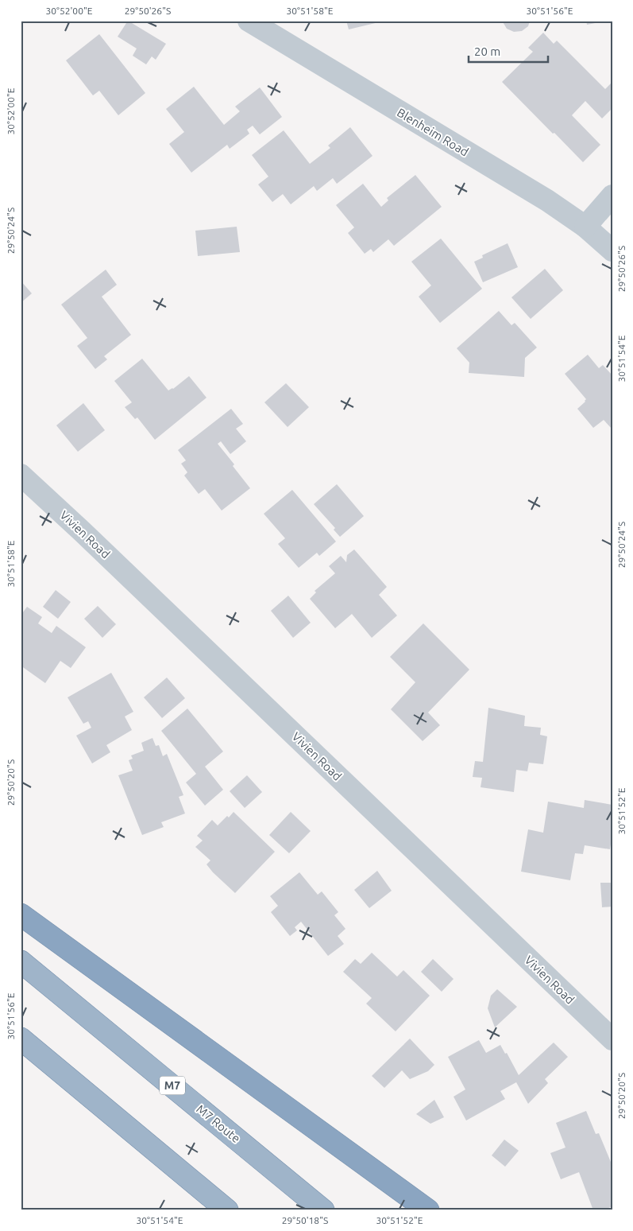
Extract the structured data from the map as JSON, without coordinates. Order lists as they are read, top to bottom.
{
  "streets": {
    "highway": ["M7", "M7 Route"],
    "street": ["Blenheim Road", "Vivien Road"]
  },
  "scale_bar": "20 m",
  "coordinates": [
    "30°52'00\"E",
    "29°50'26\"S",
    "30°51'58\"E",
    "30°51'56\"E",
    "29°50'24\"S",
    "30°51'54\"E",
    "29°50'20\"S",
    "30°51'52\"E",
    "29°50'18\"S"
  ]
}
